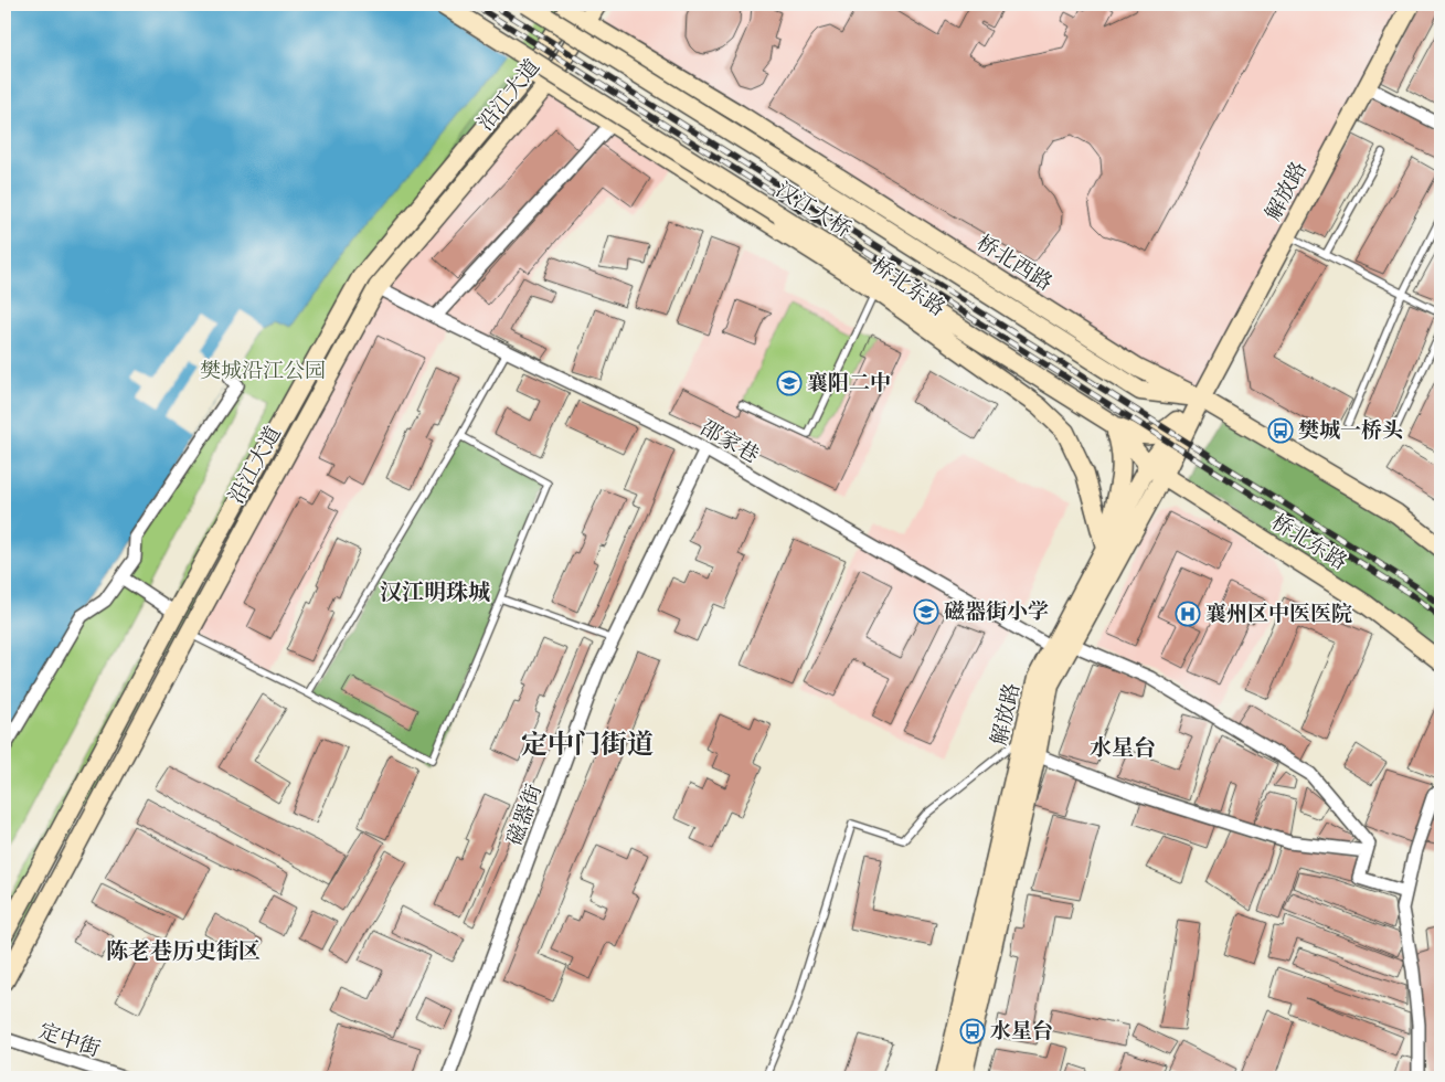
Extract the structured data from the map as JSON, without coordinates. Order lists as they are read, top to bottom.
{
  "streets": {
    "main road": [
      "沿江大道",
      "解放路",
      "汉江大桥",
      "桥北西路",
      "桥北东路"
    ],
    "street": ["邵家巷", "磁器街", "定中街"]
  },
  "crossings": [
    ["沿江大道", "桥北西路"],
    ["沿江大道", "桥北东路"],
    ["沿江大道", "邵家巷"],
    ["解放路", "汉江大桥"],
    ["解放路", "桥北西路"],
    ["解放路", "桥北东路"],
    ["解放路", "邵家巷"],
    ["汉江大桥", "桥北西路"],
    ["汉江大桥", "桥北东路"],
    ["邵家巷", "磁器街"]
  ],
  "districts": [
    "汉江明珠城",
    "定中门街道",
    "水星台",
    "陈老巷历史街区"
  ],
  "parks": ["樊城沿江公园"],
  "places": {
    "school or university": ["襄阳二中", "磁器街小学"],
    "bus stop": ["樊城一桥头", "水星台"],
    "hospital": ["襄州区中医医院"]
  }
}
